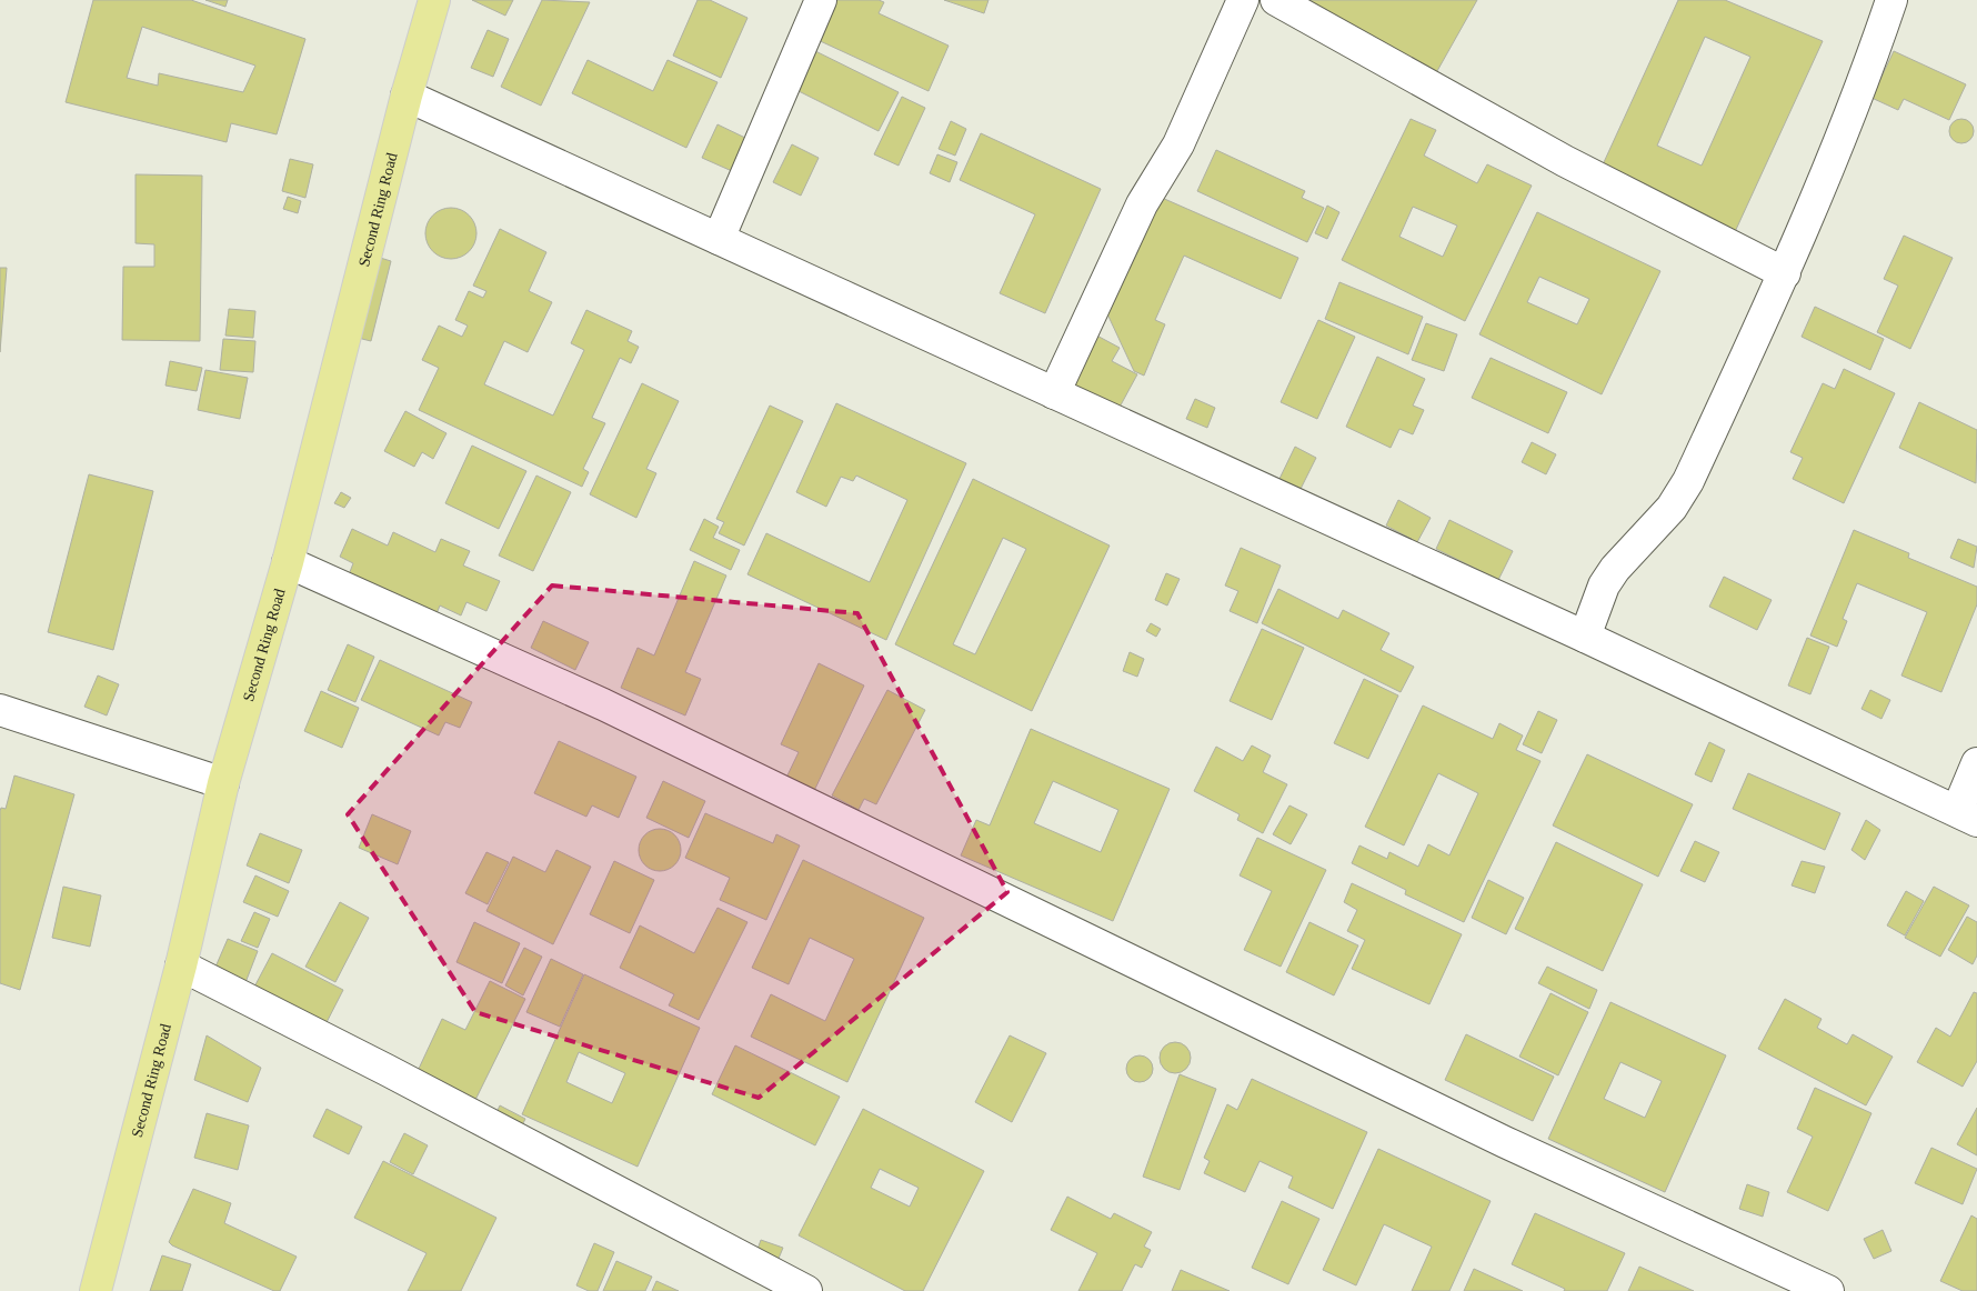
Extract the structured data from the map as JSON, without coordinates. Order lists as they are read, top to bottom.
{
  "streets": {
    "main road": ["Second Ring Road"]
  }
}
